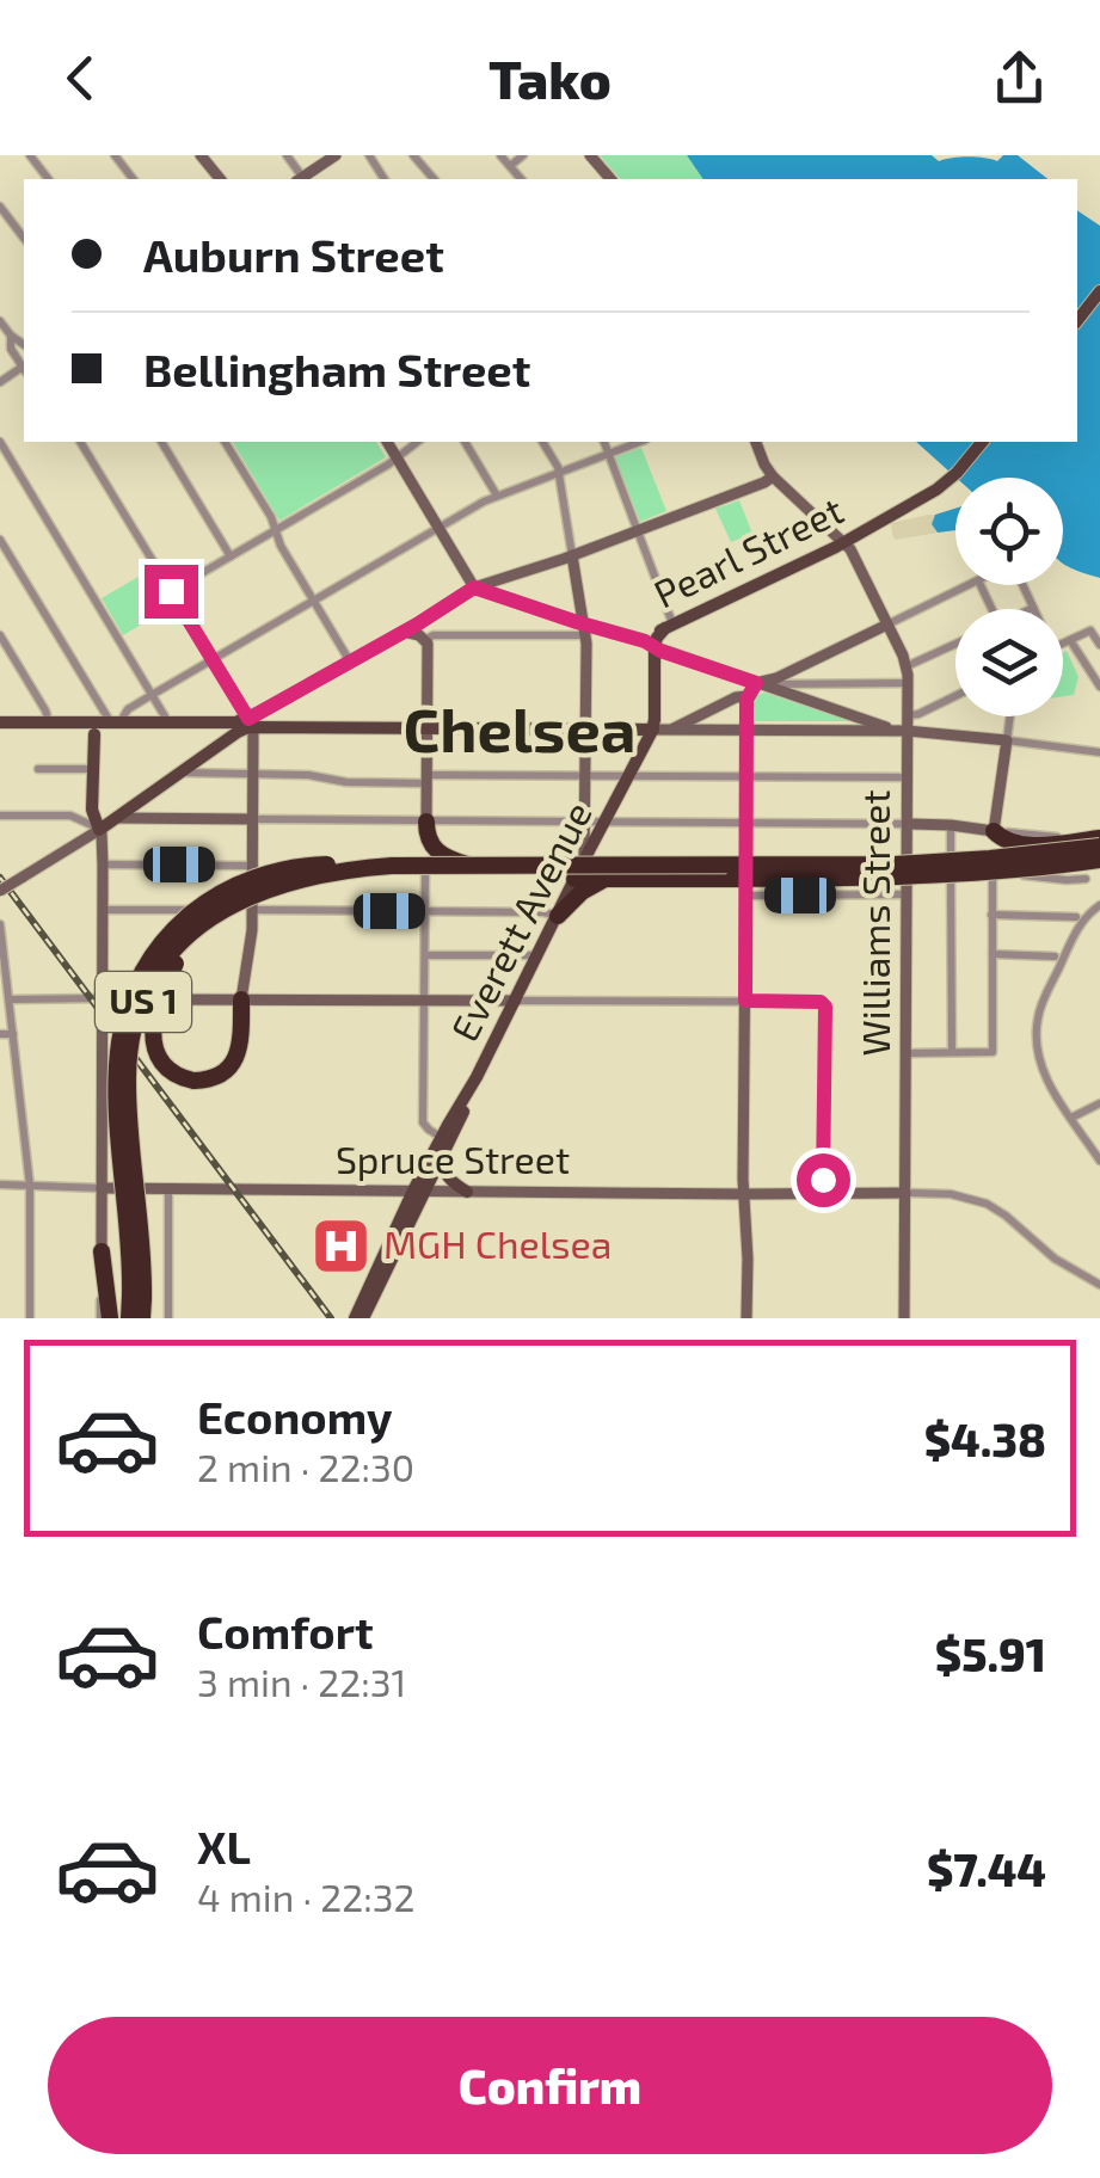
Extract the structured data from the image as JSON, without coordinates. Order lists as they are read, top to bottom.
{
  "streets": {
    "highway": ["US 1"],
    "main road": ["Pearl Street", "Everett Avenue"],
    "street": ["Williams Street", "Spruce Street"]
  },
  "crossings": [
    ["Pearl Street", "Williams Street"],
    ["Everett Avenue", "Spruce Street"],
    ["Williams Street", "Spruce Street"]
  ],
  "districts": ["Chelsea"],
  "places": {
    "hospital": ["MGH Chelsea"]
  },
  "page": {
    "header": "Tako",
    "banner": ["Auburn Street", "Bellingham Street"],
    "list": [
      {
        "name": "Economy",
        "note": "2 min · 22:30",
        "value": "$4.38"
      },
      {
        "name": "Comfort",
        "note": "3 min · 22:31",
        "value": "$5.91"
      },
      {
        "name": "XL",
        "note": "4 min · 22:32",
        "value": "$7.44"
      }
    ],
    "buttons": "Confirm"
  }
}
